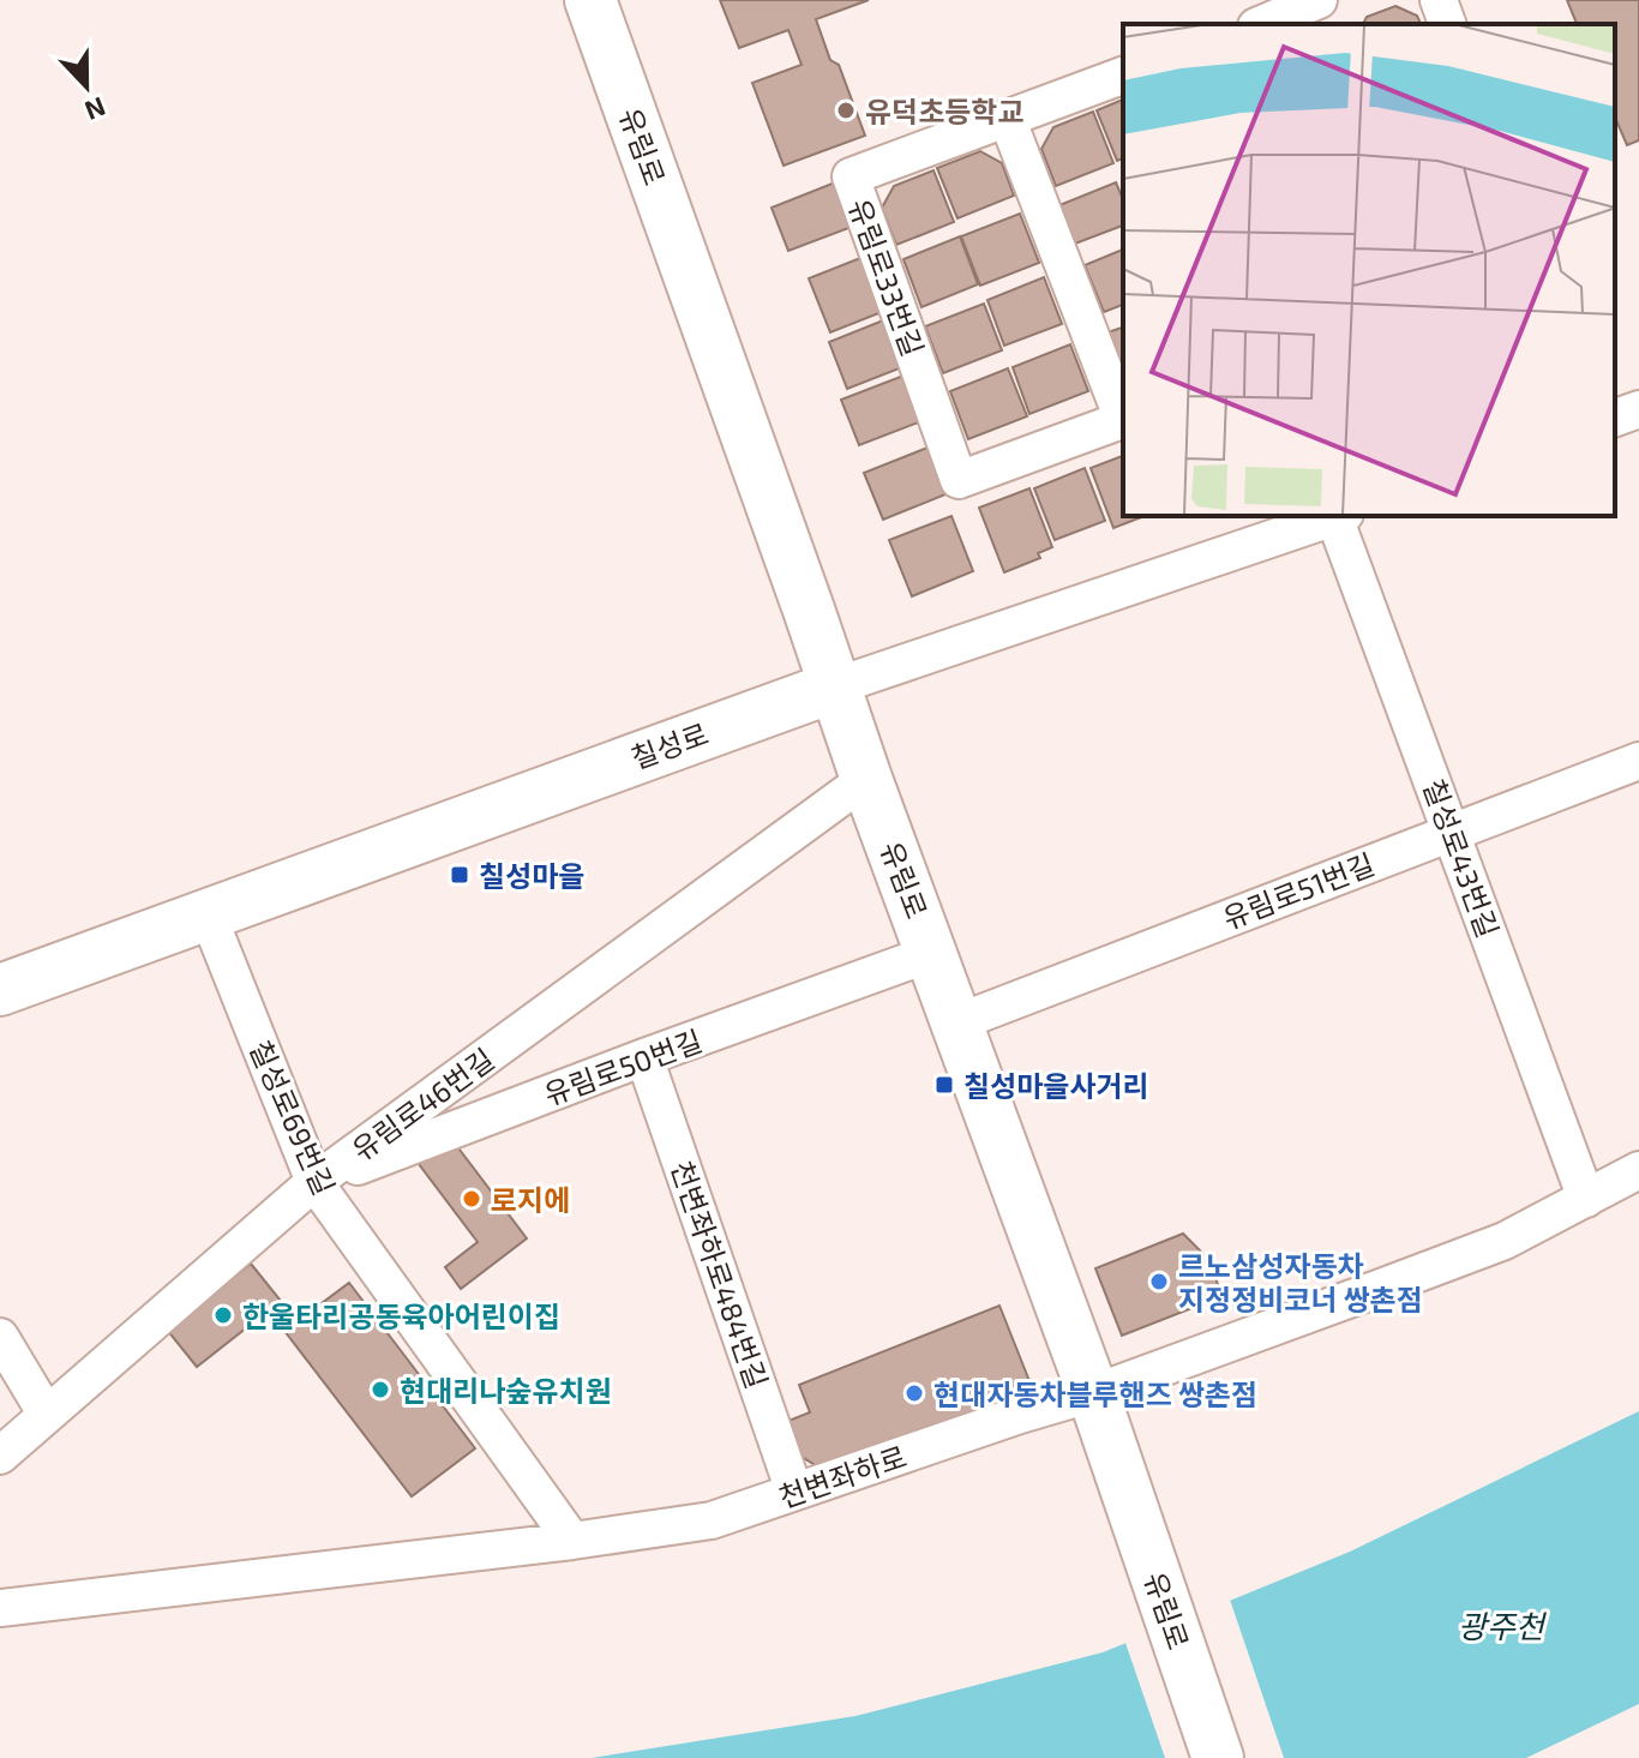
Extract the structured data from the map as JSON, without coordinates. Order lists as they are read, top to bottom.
{
  "streets": {
    "street": [
      "유림로",
      "유림로33번길",
      "칠성로",
      "칠성로43번길",
      "유림로51번길",
      "유림로50번길",
      "유림로46번길",
      "칠성로69번길",
      "천변좌하로484번길",
      "천변좌하로"
    ]
  },
  "crossings": [
    ["유림로", "칠성로"],
    ["유림로", "유림로51번길"],
    ["유림로", "유림로50번길"],
    ["유림로", "유림로46번길"],
    ["유림로", "천변좌하로"],
    ["칠성로", "칠성로43번길"],
    ["칠성로", "칠성로69번길"],
    ["칠성로43번길", "유림로51번길"],
    ["칠성로43번길", "천변좌하로"],
    ["유림로50번길", "유림로46번길"],
    ["유림로50번길", "칠성로69번길"],
    ["유림로50번길", "천변좌하로484번길"],
    ["유림로46번길", "칠성로69번길"],
    ["칠성로69번길", "천변좌하로"],
    ["천변좌하로484번길", "천변좌하로"]
  ],
  "water": ["광주천"],
  "places": {
    "other": [
      "유덕초등학교",
      "로지에",
      "르노삼성자동차 지정정비코너 쌍촌점",
      "한울타리공동육아어린이집",
      "현대리나숲유치원",
      "현대자동차블루핸즈 쌍촌점"
    ],
    "transit": ["칠성마을", "칠성마을사거리"]
  },
  "north": "bottom"
}
